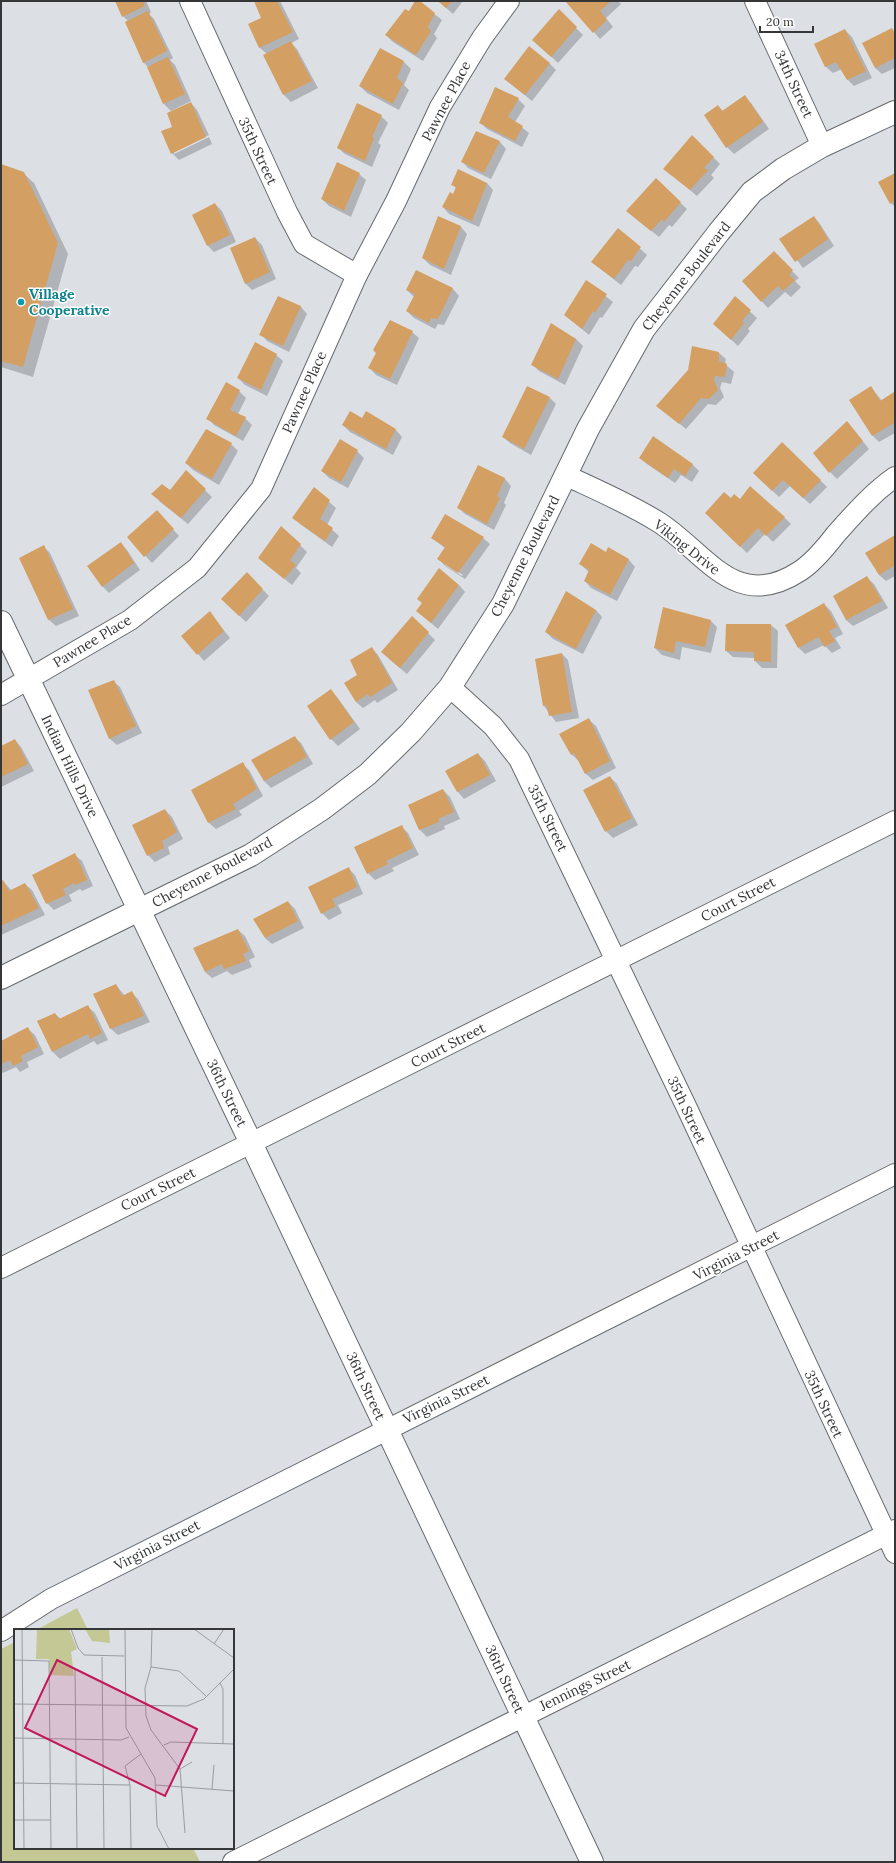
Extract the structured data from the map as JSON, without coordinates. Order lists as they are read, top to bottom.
{
  "streets": {
    "main road": ["Cheyenne Boulevard", "Indian Hills Drive", "36th Street"],
    "street": [
      "34th Street",
      "Pawnee Place",
      "35th Street",
      "Viking Drive",
      "Court Street",
      "Virginia Street",
      "Jennings Street"
    ]
  },
  "crossings": [
    ["34th Street", "Cheyenne Boulevard"],
    ["Pawnee Place", "35th Street"],
    ["Pawnee Place", "Indian Hills Drive"],
    ["35th Street", "Cheyenne Boulevard"],
    ["35th Street", "Court Street"],
    ["35th Street", "Virginia Street"],
    ["35th Street", "Jennings Street"],
    ["Cheyenne Boulevard", "Viking Drive"],
    ["Cheyenne Boulevard", "Indian Hills Drive"],
    ["Cheyenne Boulevard", "36th Street"],
    ["Indian Hills Drive", "36th Street"],
    ["Court Street", "36th Street"],
    ["36th Street", "Virginia Street"],
    ["36th Street", "Jennings Street"]
  ],
  "places": ["Village Cooperative"],
  "scale_bar": "20 m"
}
